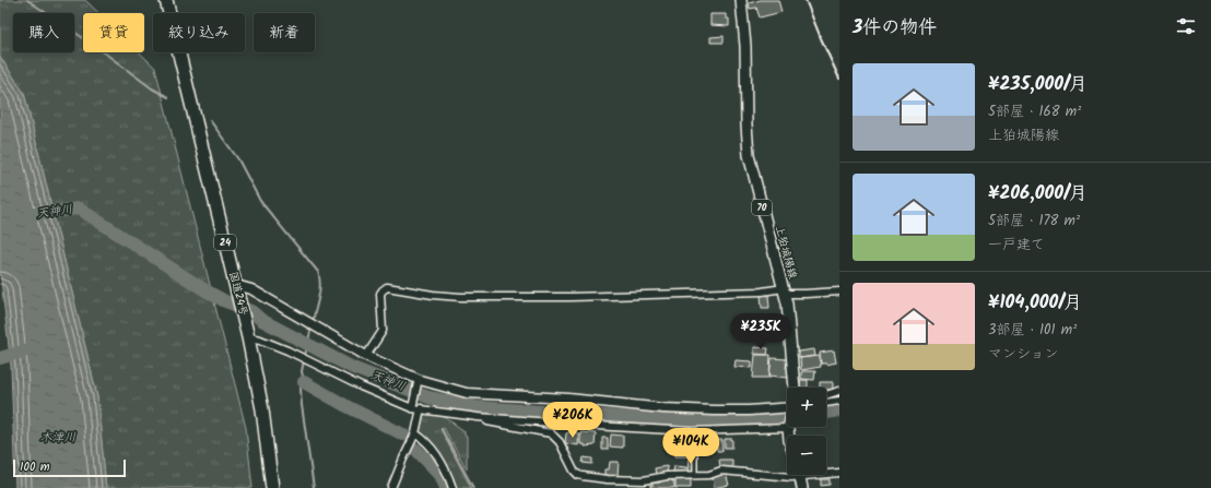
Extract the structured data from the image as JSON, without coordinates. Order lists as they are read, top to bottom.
{
  "streets": {
    "highway": ["24", "国道24号"],
    "main road": ["70", "上狛城陽線"]
  },
  "water": ["天神川", "木津川"],
  "scale_bar": "100 m",
  "page": {
    "heading": "3件の物件",
    "chip": [
      "購入",
      "賃貸",
      "絞り込み",
      "新着"
    ],
    "list": [
      {
        "name": "¥235,000/月",
        "note": "5部屋 · 168 m² · 上狛城陽線"
      },
      {
        "name": "¥206,000/月",
        "note": "5部屋 · 178 m² · 一戸建て"
      },
      {
        "name": "¥104,000/月",
        "note": "3部屋 · 101 m² · マンション"
      }
    ],
    "price": ["¥235K", "¥206K", "¥104K"],
    "map_buttons": ["+", "−"],
    "scale": "100 m"
  }
}
